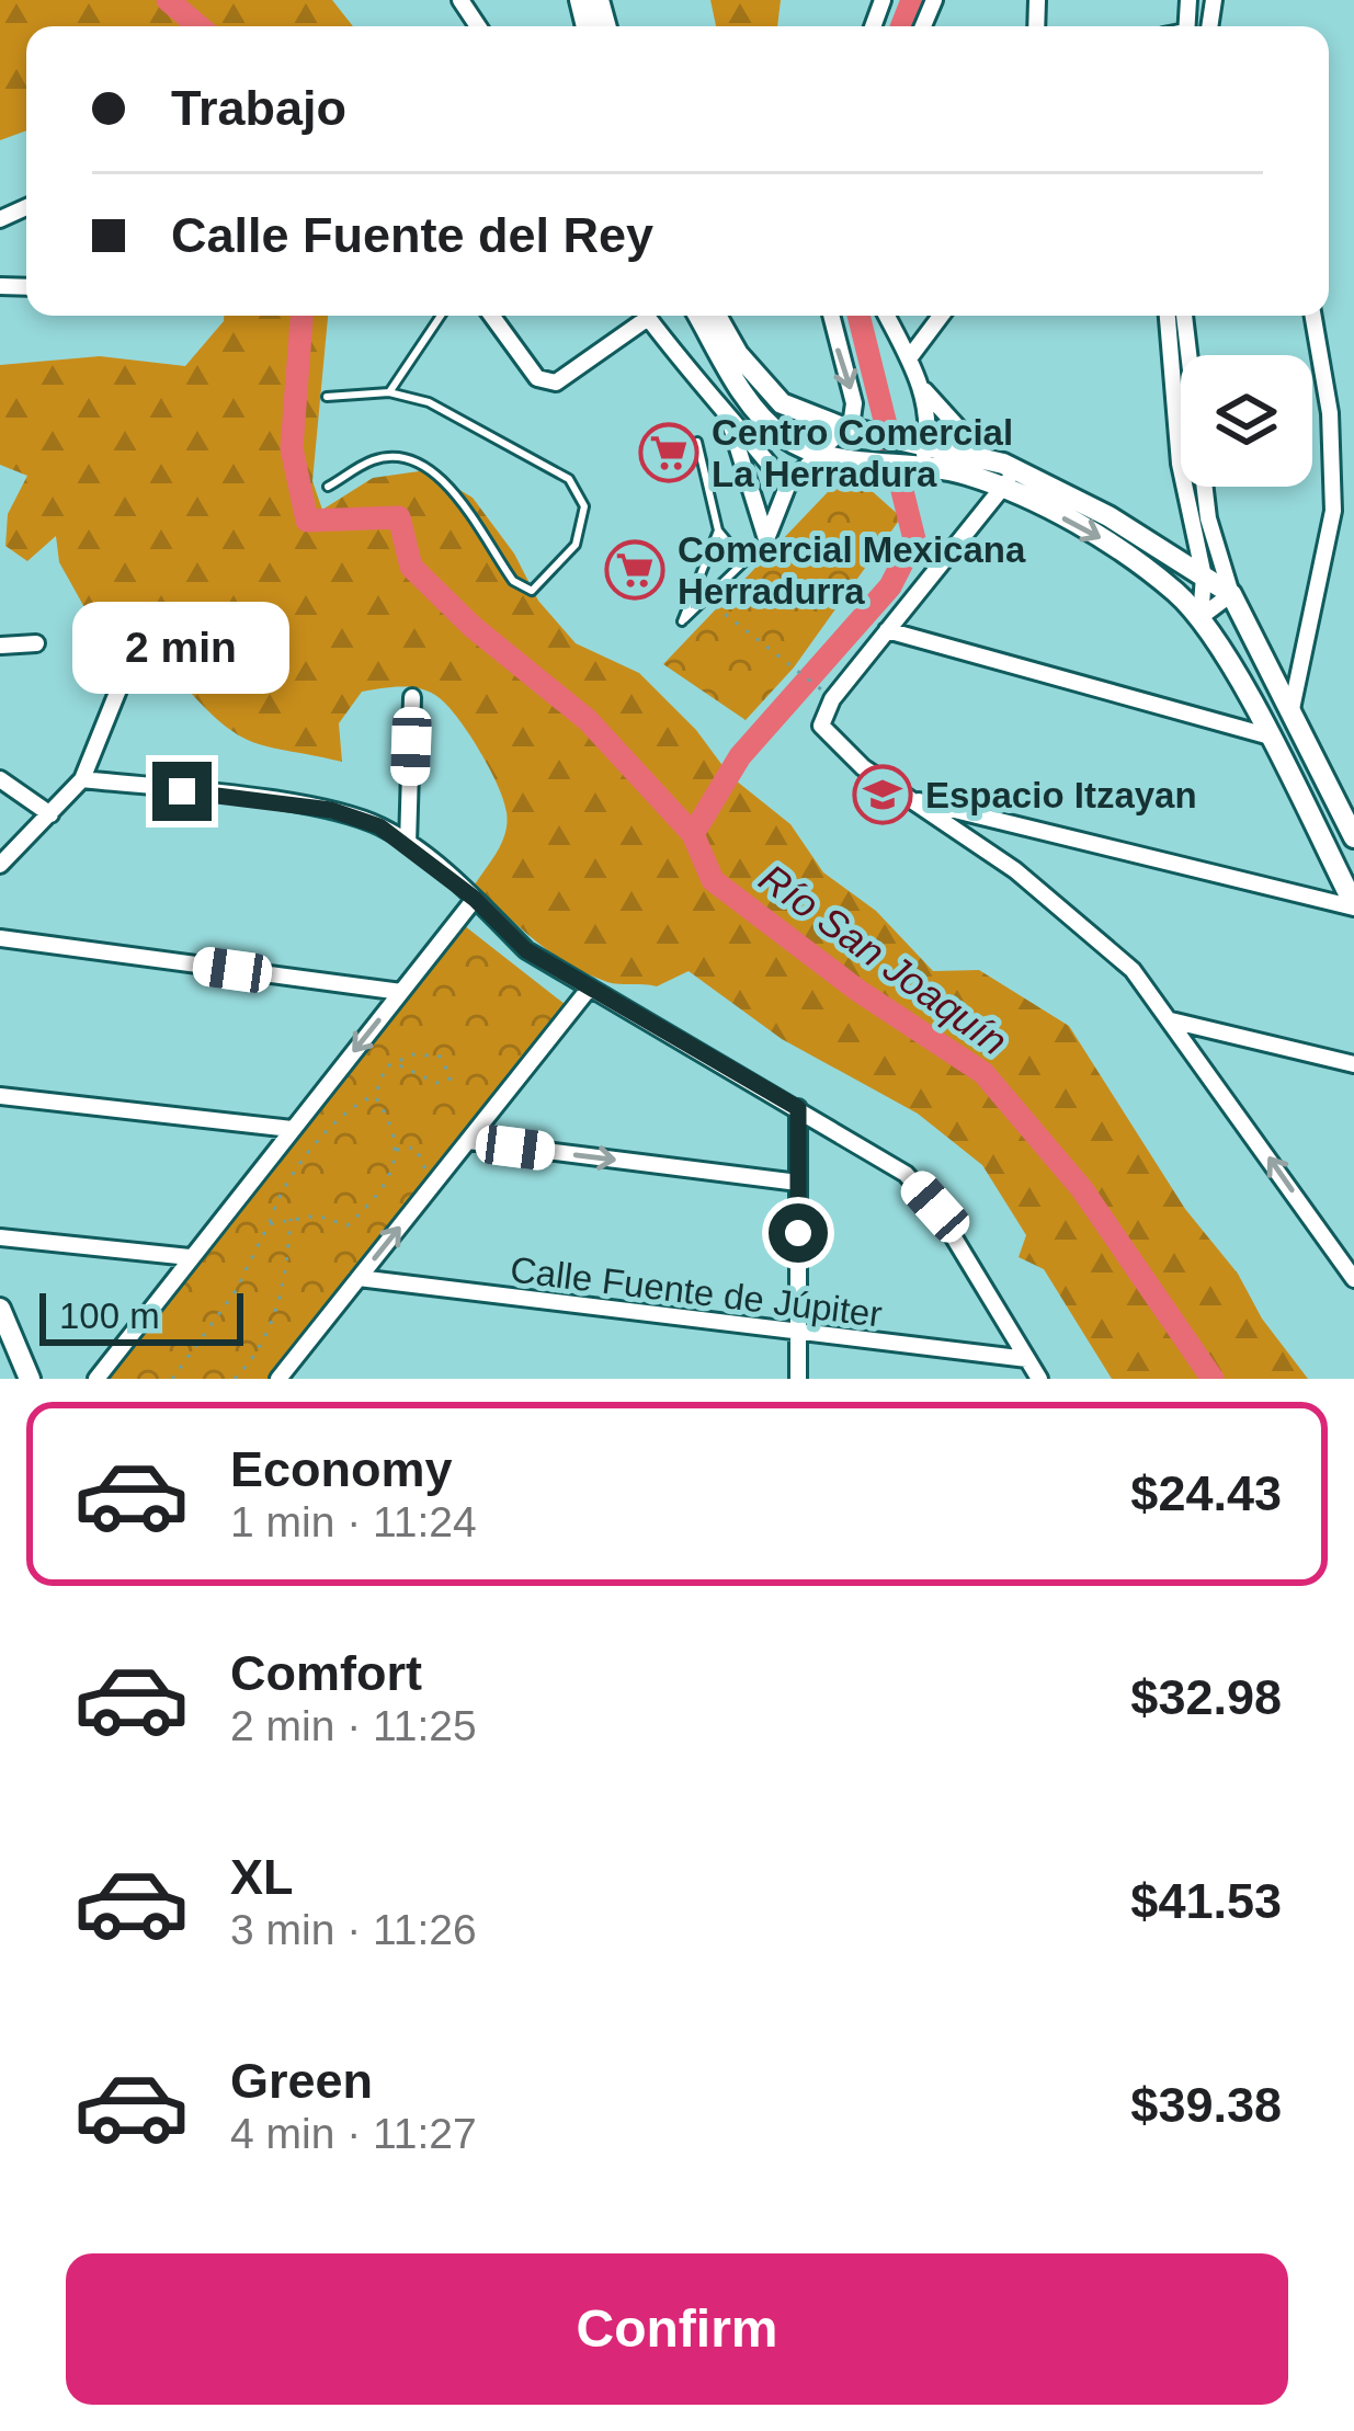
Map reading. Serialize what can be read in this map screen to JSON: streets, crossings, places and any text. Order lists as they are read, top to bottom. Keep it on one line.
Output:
{"streets":{"street":["Calle Fuente de Júpiter"]},"water":["Río San Joaquín"],"places":{"supermarket":["Centro Comercial La Herradura","Comercial Mexicana Herradurra"],"school or university":["Espacio Itzayan"]},"scale_bar":"100 m","page":{"banner":["Trabajo","Calle Fuente del Rey"],"bubble":"2 min","scale":"100 m","list":[{"name":"Economy","note":"1 min · 11:24","value":"$24.43"},{"name":"Comfort","note":"2 min · 11:25","value":"$32.98"},{"name":"XL","note":"3 min · 11:26","value":"$41.53"},{"name":"Green","note":"4 min · 11:27","value":"$39.38"}],"buttons":"Confirm"}}
